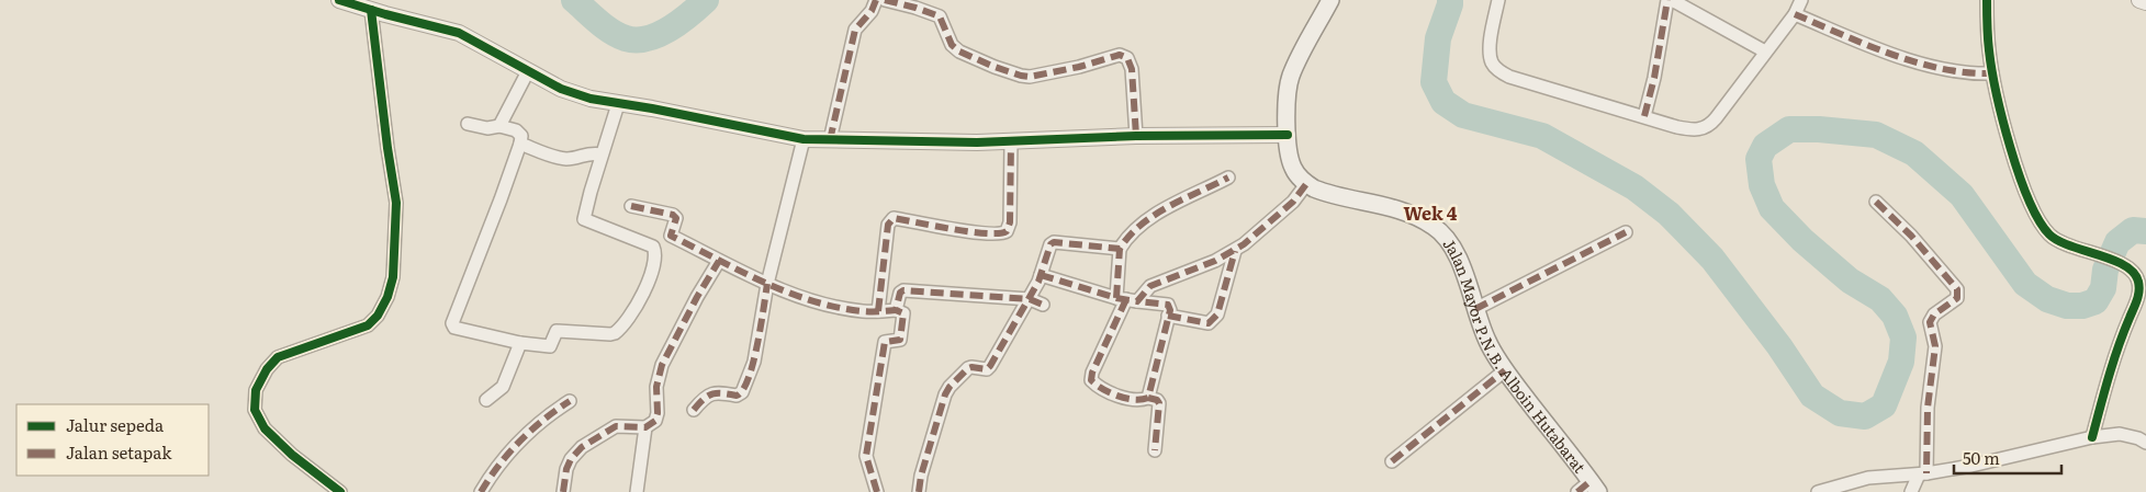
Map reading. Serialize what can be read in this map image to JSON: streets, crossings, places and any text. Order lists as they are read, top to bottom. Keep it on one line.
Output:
{"streets":{"main road":["Jalan Mayor P.N.B. Alboin Hutabarat"]},"districts":["Wek 4"],"legend":["Jalur sepeda","Jalan setapak"],"scale_bar":"50 m"}
